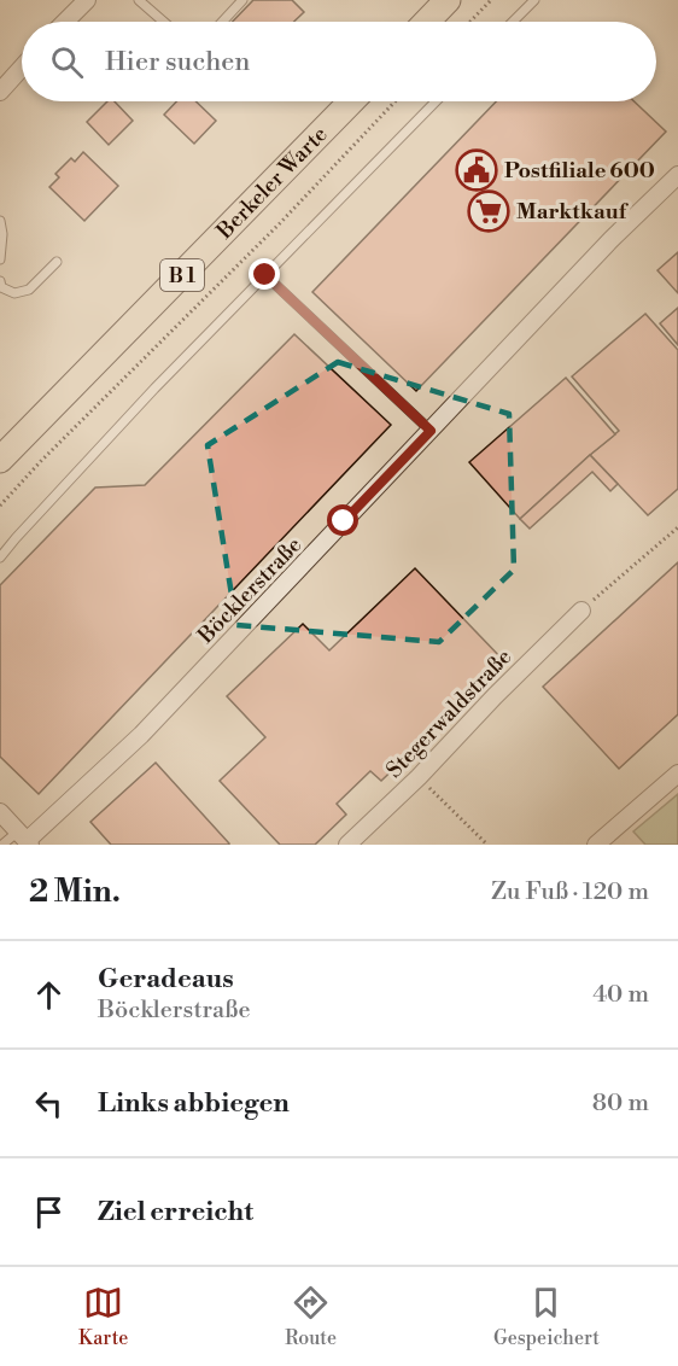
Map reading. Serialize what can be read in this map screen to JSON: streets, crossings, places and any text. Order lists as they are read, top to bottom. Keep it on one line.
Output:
{"streets":{"main road":["Berkeler Warte","B 1"],"street":["Böcklerstraße","Stegerwaldstraße"]},"places":{"public building":["Postfiliale 600"],"supermarket":["Marktkauf"]},"page":{"search":"Hier suchen","heading":["2 Min.","Zu Fuß · 120 m"],"list":[["Geradeaus","Böcklerstraße","40 m"],["Links abbiegen","80 m"],"Ziel erreicht"],"nav":["Karte","Route","Gespeichert"]}}
